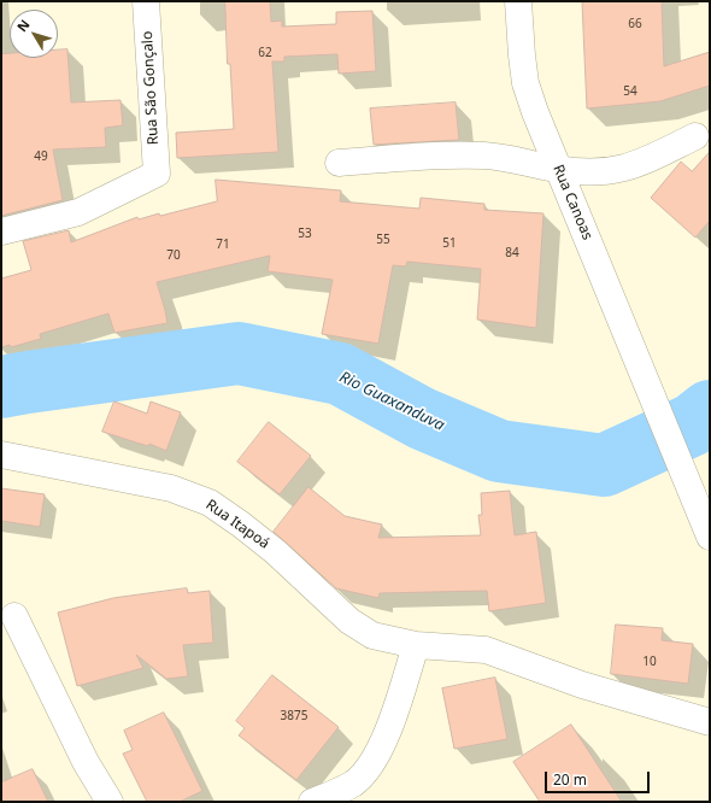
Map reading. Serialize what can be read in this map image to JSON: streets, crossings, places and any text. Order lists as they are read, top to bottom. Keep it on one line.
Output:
{"streets":{"street":["Rua São Gonçalo","Rua Canoas","Rua Itapoá"]},"water":["Rio Guaxanduva"],"house_numbers":["66","62","54","49","53","55","51","71","84","70","10","3875"],"scale_bar":"20 m","north":"top left"}
